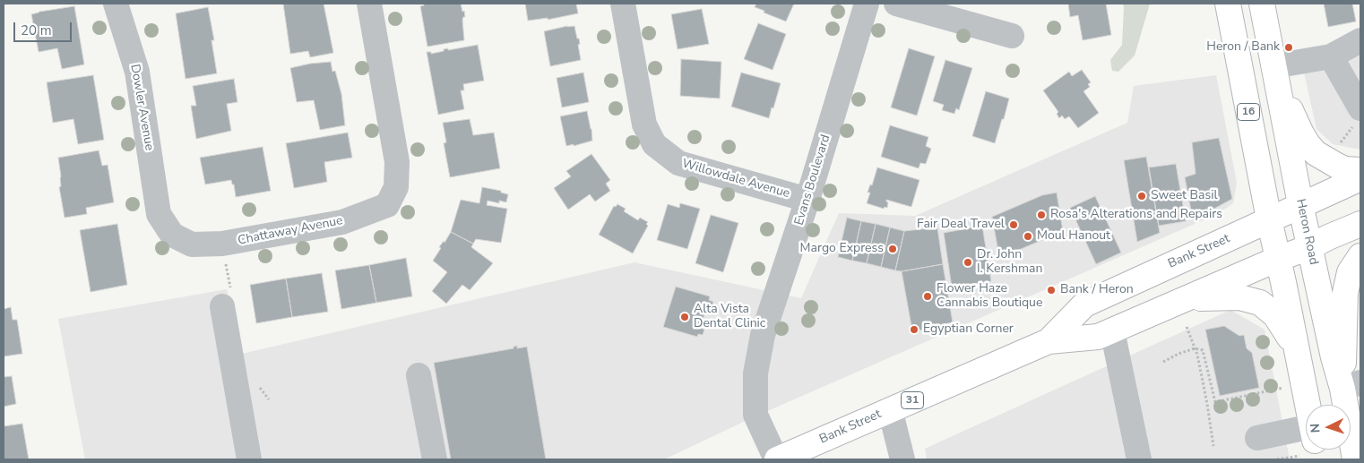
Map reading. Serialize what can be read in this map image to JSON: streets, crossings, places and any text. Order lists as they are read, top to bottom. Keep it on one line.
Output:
{"streets":{"main road":["16","Heron Road","Bank Street","31"],"street":["Dowler Avenue","Willowdale Avenue","Evans Boulevard","Chattaway Avenue"]},"crossings":[["Dowler Avenue","Chattaway Avenue"],["16","Bank Street"],["Willowdale Avenue","Evans Boulevard"],["Evans Boulevard","Bank Street"],["Heron Road","Bank Street"]],"places":["Heron / Bank","Sweet Basil","Rosa's Alterations and Repairs","Fair Deal Travel","Moul Hanout","Margo Express","Dr. John I. Kershman","Bank / Heron","Flower Haze Cannabis Boutique","Alta Vista Dental Clinic","Egyptian Corner"],"scale_bar":"20 m","north":"left"}
